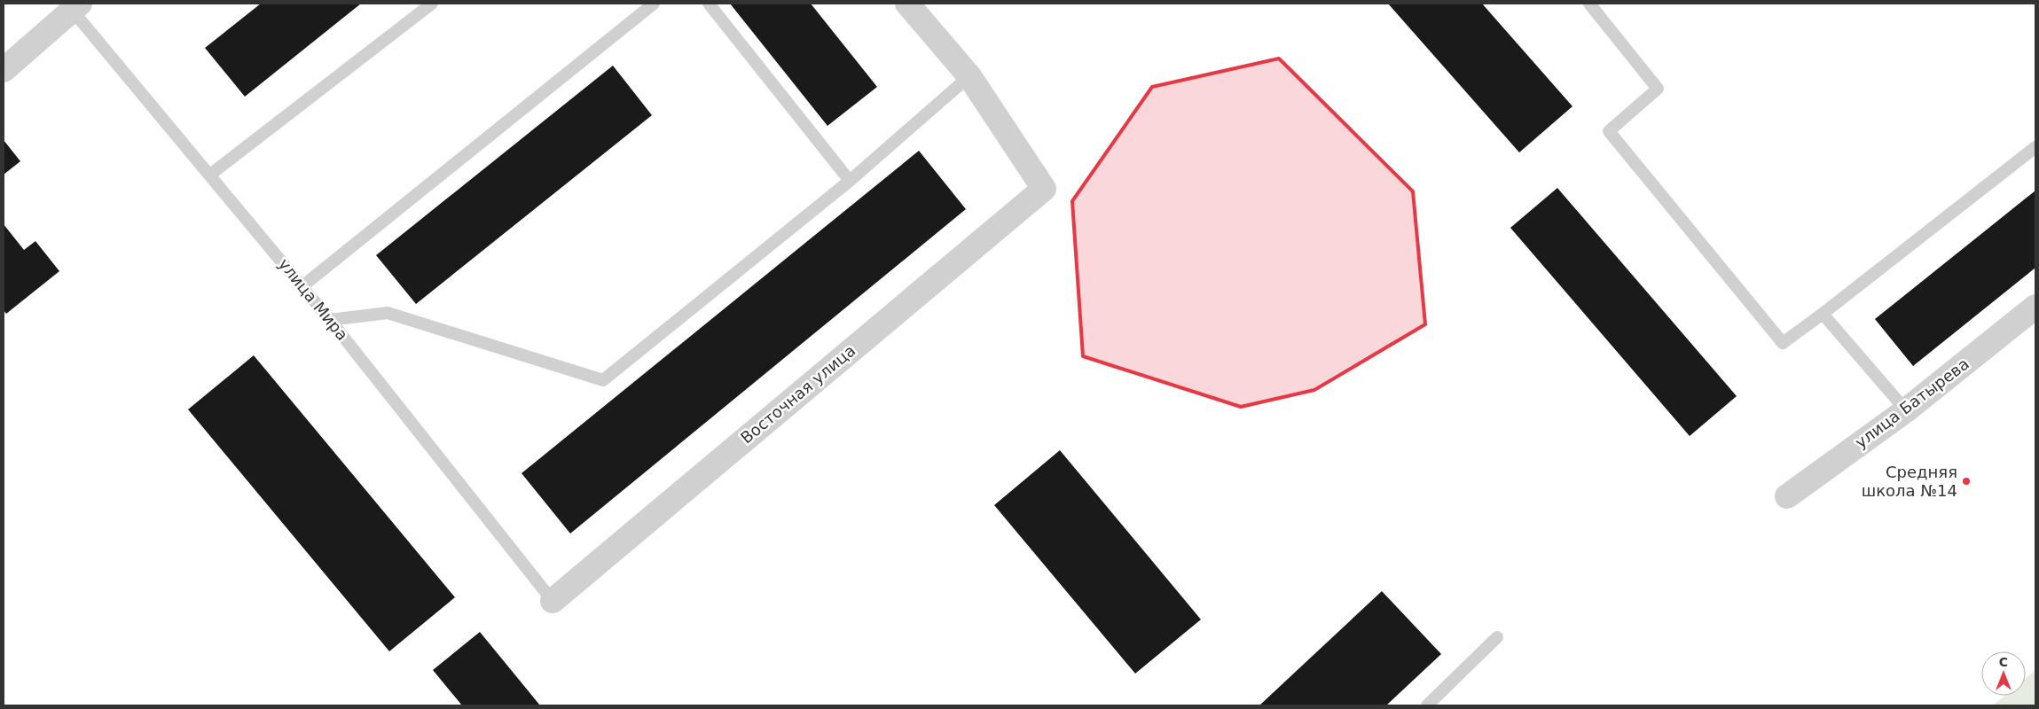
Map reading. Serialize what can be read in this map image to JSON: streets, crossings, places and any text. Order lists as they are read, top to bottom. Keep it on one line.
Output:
{"streets":{"street":["Восточная улица","улица Батырева"],"lane":["улица Мира"]},"crossings":[["улица Мира","Восточная улица"]],"places":["Средняя школа №14"],"north":"top"}
